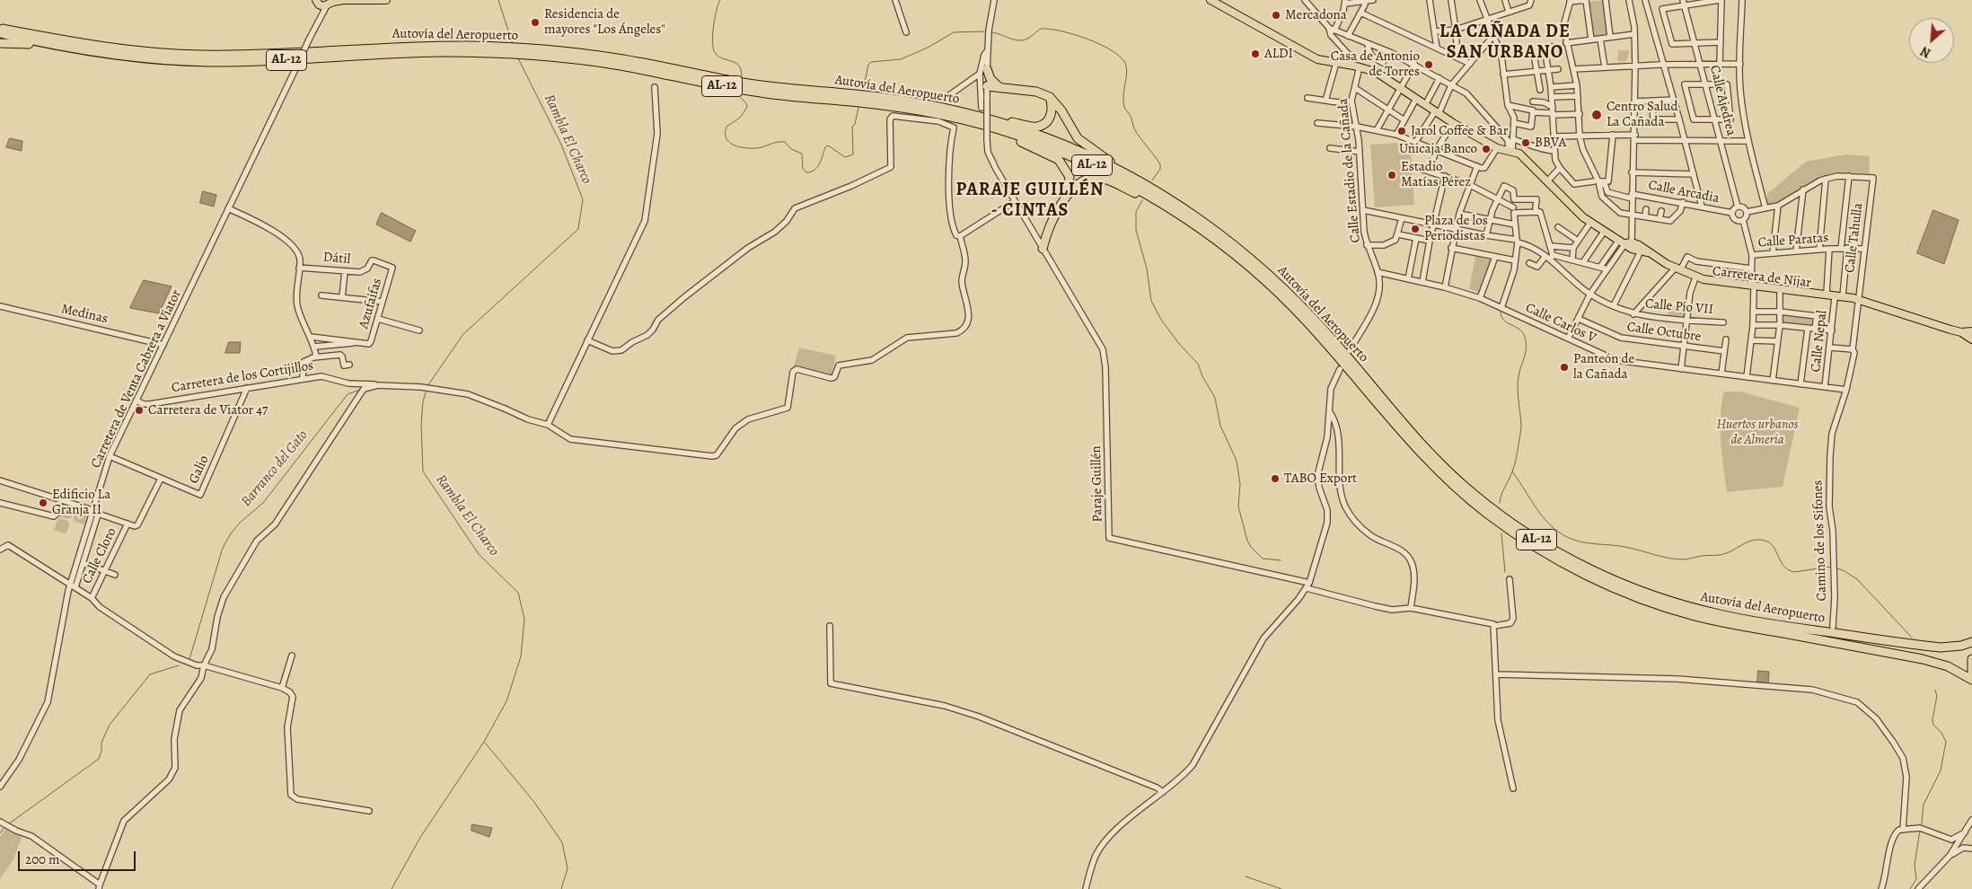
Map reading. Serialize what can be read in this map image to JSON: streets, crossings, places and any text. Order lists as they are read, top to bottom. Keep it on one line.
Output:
{"streets":{"highway":["Autovía del Aeropuerto","AL-12"],"main road":["Carretera de Níjar"],"street":["Calle Ajedrea","Calle Estadio de la Cañada","Calle Arcadia","Calle Tahulla","Calle Paratas","Dátil","Azufaifas","Calle Pío VII","Medinas","Calle Carlos V","Calle Octubre","Calle Nepal","Carretera de los Cortijillos","Carretera de Venta Cabrera a Viator","Galio","Paraje Guillén","Camino de los Sifones","Calle Cloro"]},"crossings":[["Calle Ajedrea","Calle Arcadia"],["Calle Estadio de la Cañada","Calle Pío VII"],["Calle Estadio de la Cañada","Calle Carlos V"],["Calle Tahulla","Calle Paratas"],["Calle Tahulla","Carretera de Níjar"],["Calle Tahulla","Camino de los Sifones"],["Dátil","Azufaifas"],["Carretera de Níjar","Calle Nepal"],["Medinas","Carretera de Venta Cabrera a Viator"],["Calle Carlos V","Calle Nepal"],["Calle Carlos V","Camino de los Sifones"],["Carretera de los Cortijillos","Carretera de Venta Cabrera a Viator"],["Carretera de los Cortijillos","Galio"],["Carretera de Venta Cabrera a Viator","Galio"]],"districts":["LA CAÑADA DE SAN URBANO","PARAJE GUILLÉN - CINTAS"],"water":["Rambla El Charco","Barranco del Gato"],"parks":["Huertos urbanos de Almería"],"places":["Mercadona","Residencia de mayores \"Los Ángeles\"","ALDI","Casa de Antonio de Torres","Centro Salud La Cañada","Jarol Coffee & Bar","BBVA","Unicaja Banco","Estadio Matías Pérez","Plaza de los Periodistas","Panteón de la Cañada","Carretera de Viator 47","TABO Export","Edificio La Granja II"],"scale_bar":"200 m","north":"bottom left"}
